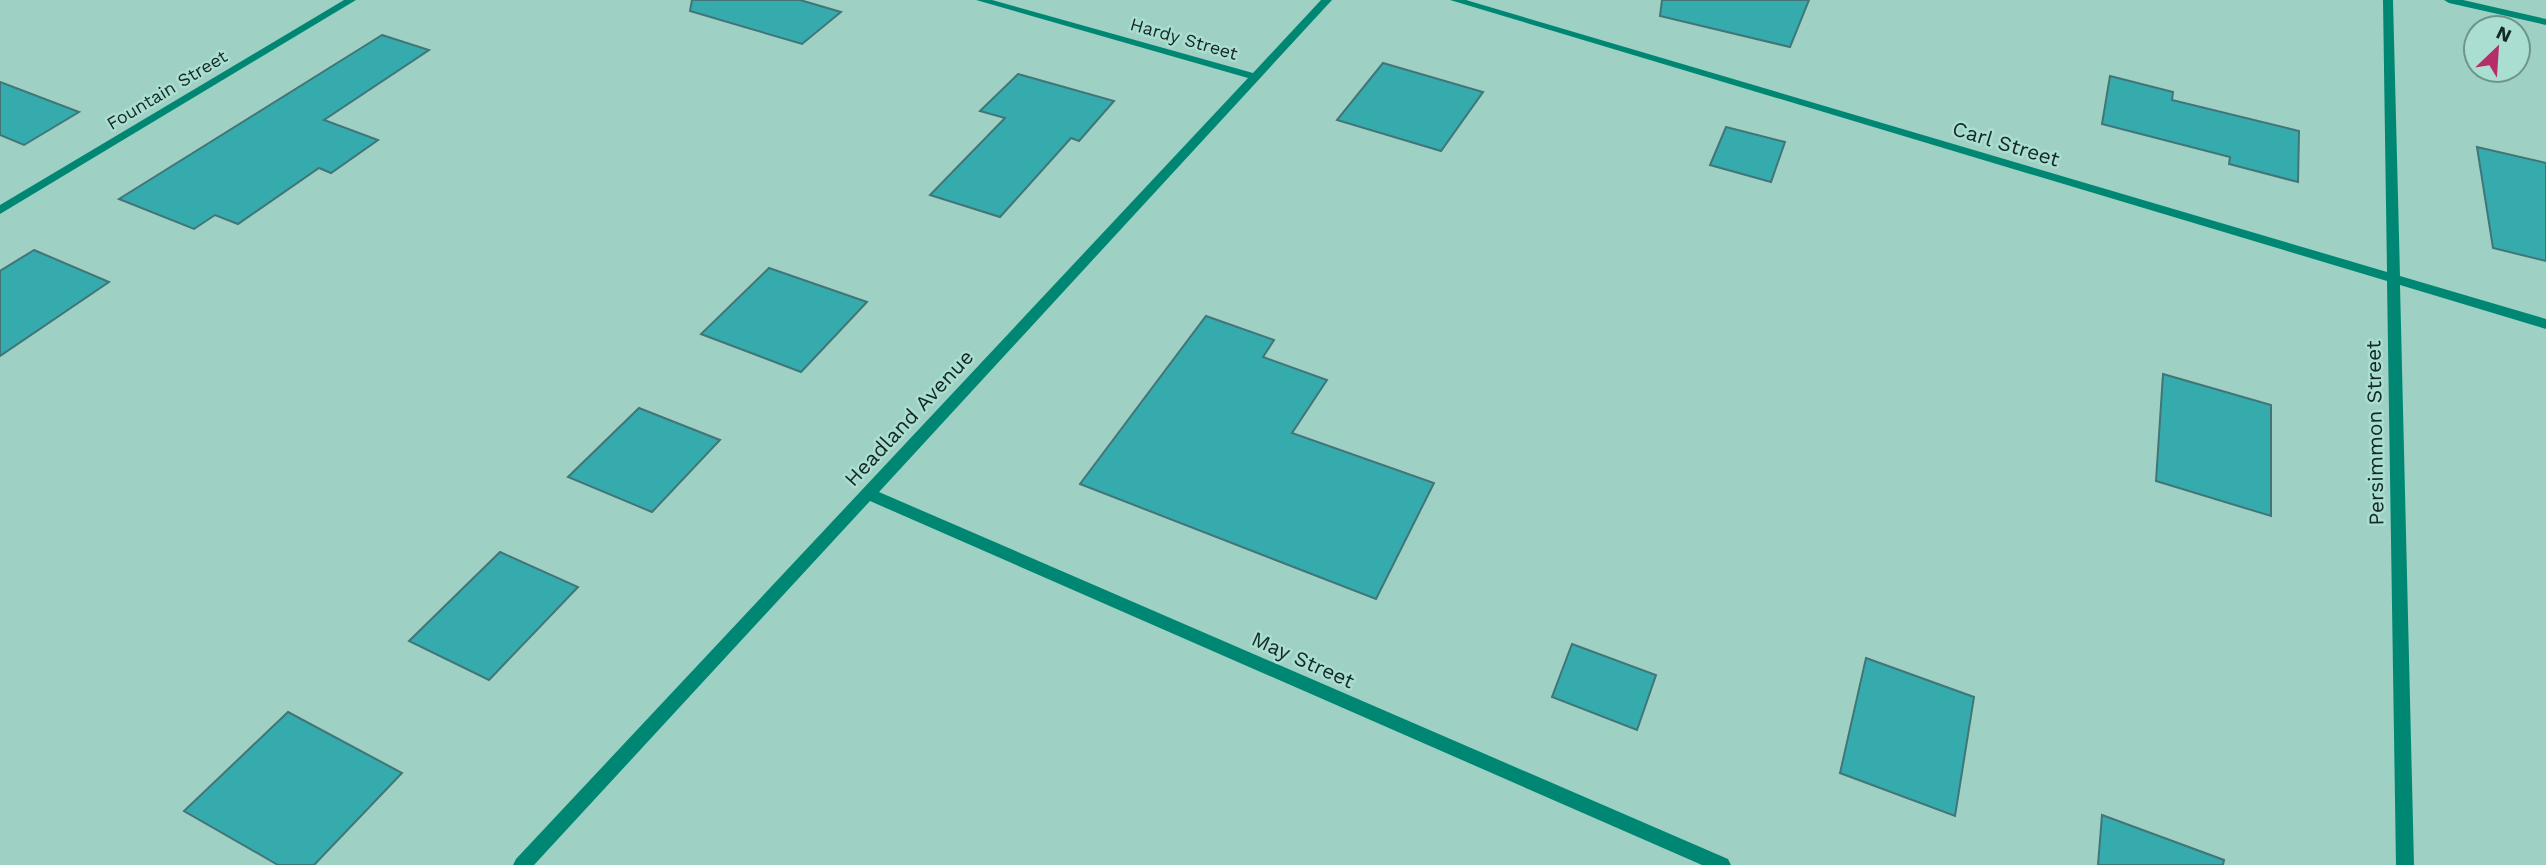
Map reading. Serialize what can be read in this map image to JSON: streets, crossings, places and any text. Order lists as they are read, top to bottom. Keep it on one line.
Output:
{"streets":{"street":["Hardy Street","Fountain Street","Carl Street","Headland Avenue","Persimmon Street","May Street"]},"crossings":[["Hardy Street","Headland Avenue"],["Carl Street","Persimmon Street"],["Headland Avenue","May Street"]],"north":"top right"}
